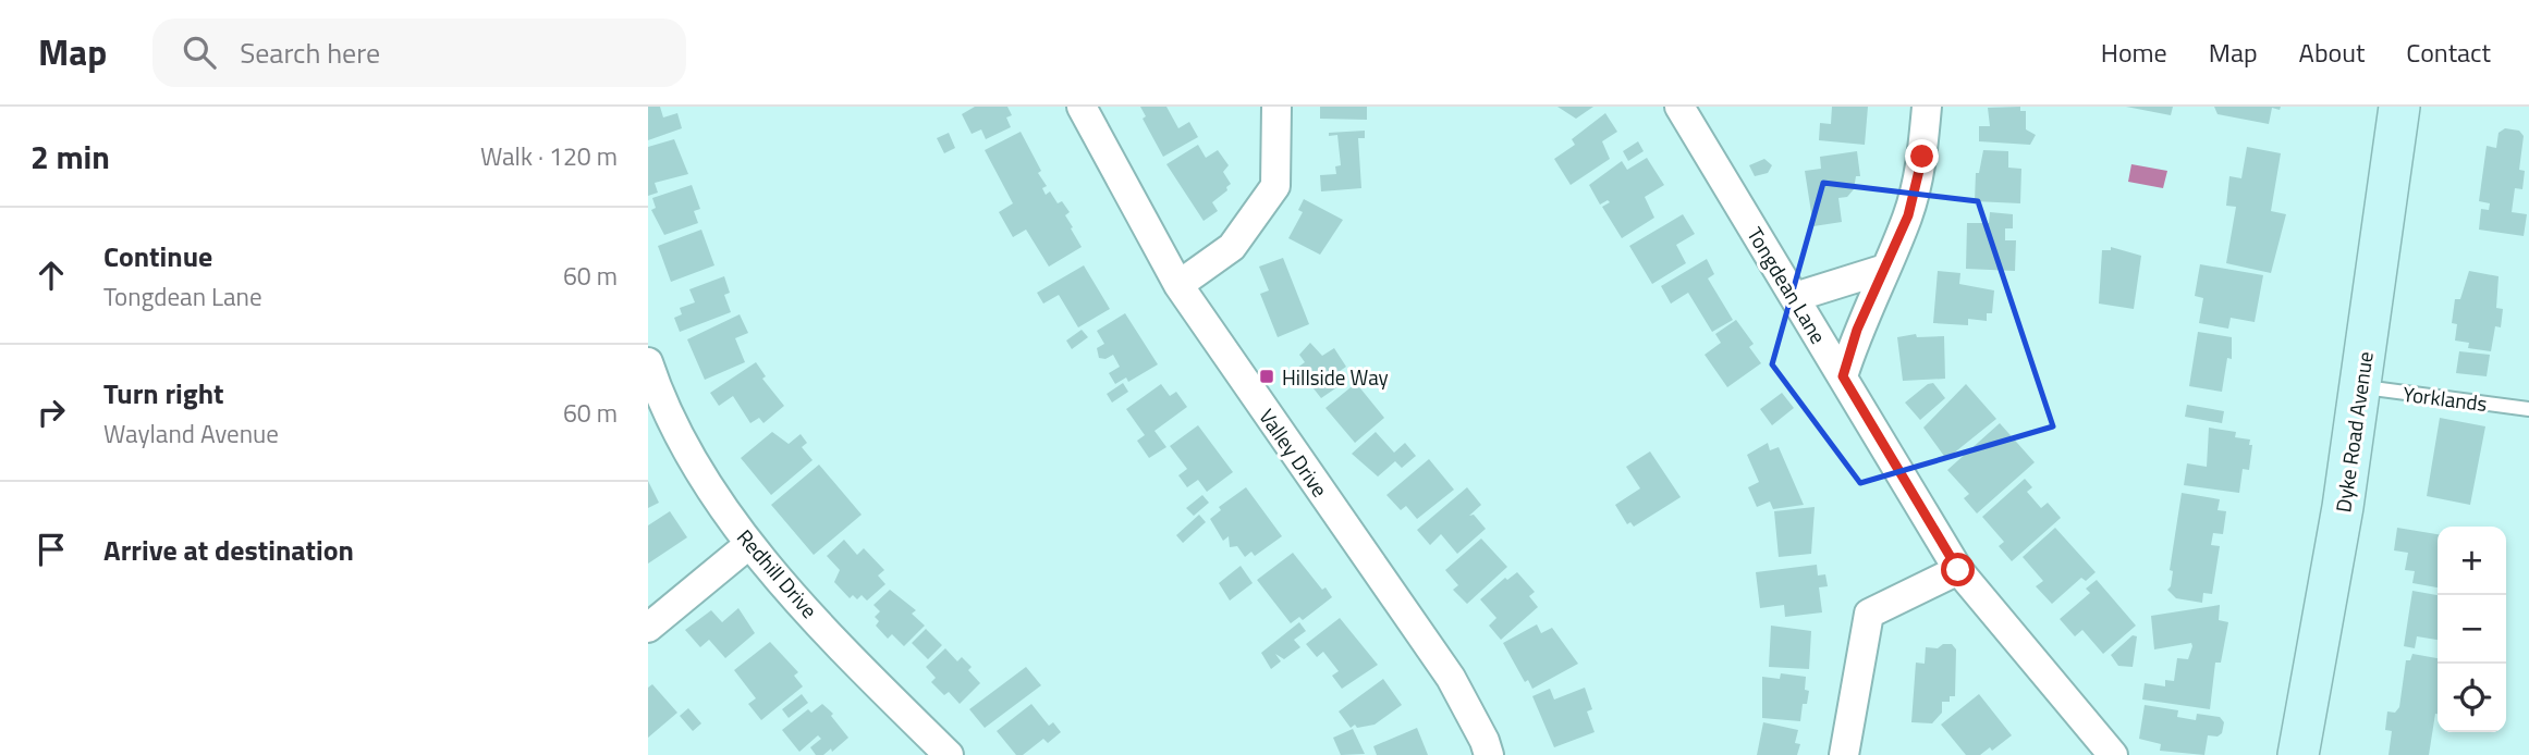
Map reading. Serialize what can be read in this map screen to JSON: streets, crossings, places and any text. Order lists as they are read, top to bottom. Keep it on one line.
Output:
{"streets":{"street":["Tongdean Lane","Dyke Road Avenue","Valley Drive","Redhill Drive"],"lane":["Yorklands"]},"crossings":[["Yorklands","Dyke Road Avenue"]],"places":{"transit":["Hillside Way"]},"page":{"header":"Map","search":"Search here","nav":["Home","Map","About","Contact"],"heading":["2 min","Walk · 120 m"],"list":[["Continue","Tongdean Lane","60 m"],["Turn right","Wayland Avenue","60 m"],"Arrive at destination"],"map_buttons":["+","−"]}}
